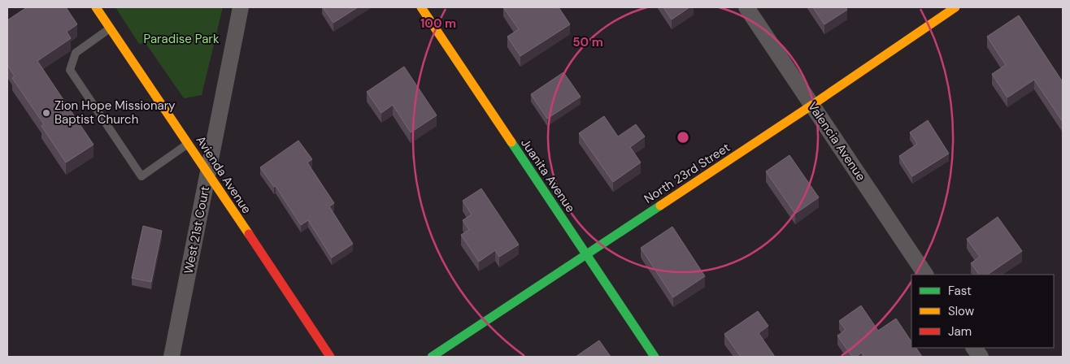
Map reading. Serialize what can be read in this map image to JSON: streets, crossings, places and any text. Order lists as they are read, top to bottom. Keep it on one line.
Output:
{"streets":{"street":["Valencia Avenue","North 23rd Street","Avienda Avenue","Juanita Avenue","West 21st Court"]},"crossings":[["Valencia Avenue","North 23rd Street"],["North 23rd Street","Juanita Avenue"],["Avienda Avenue","West 21st Court"]],"parks":["Paradise Park"],"places":["Zion Hope Missionary Baptist Church"],"legend":["Fast","Slow","Jam"],"rings":["100 m","50 m"]}
